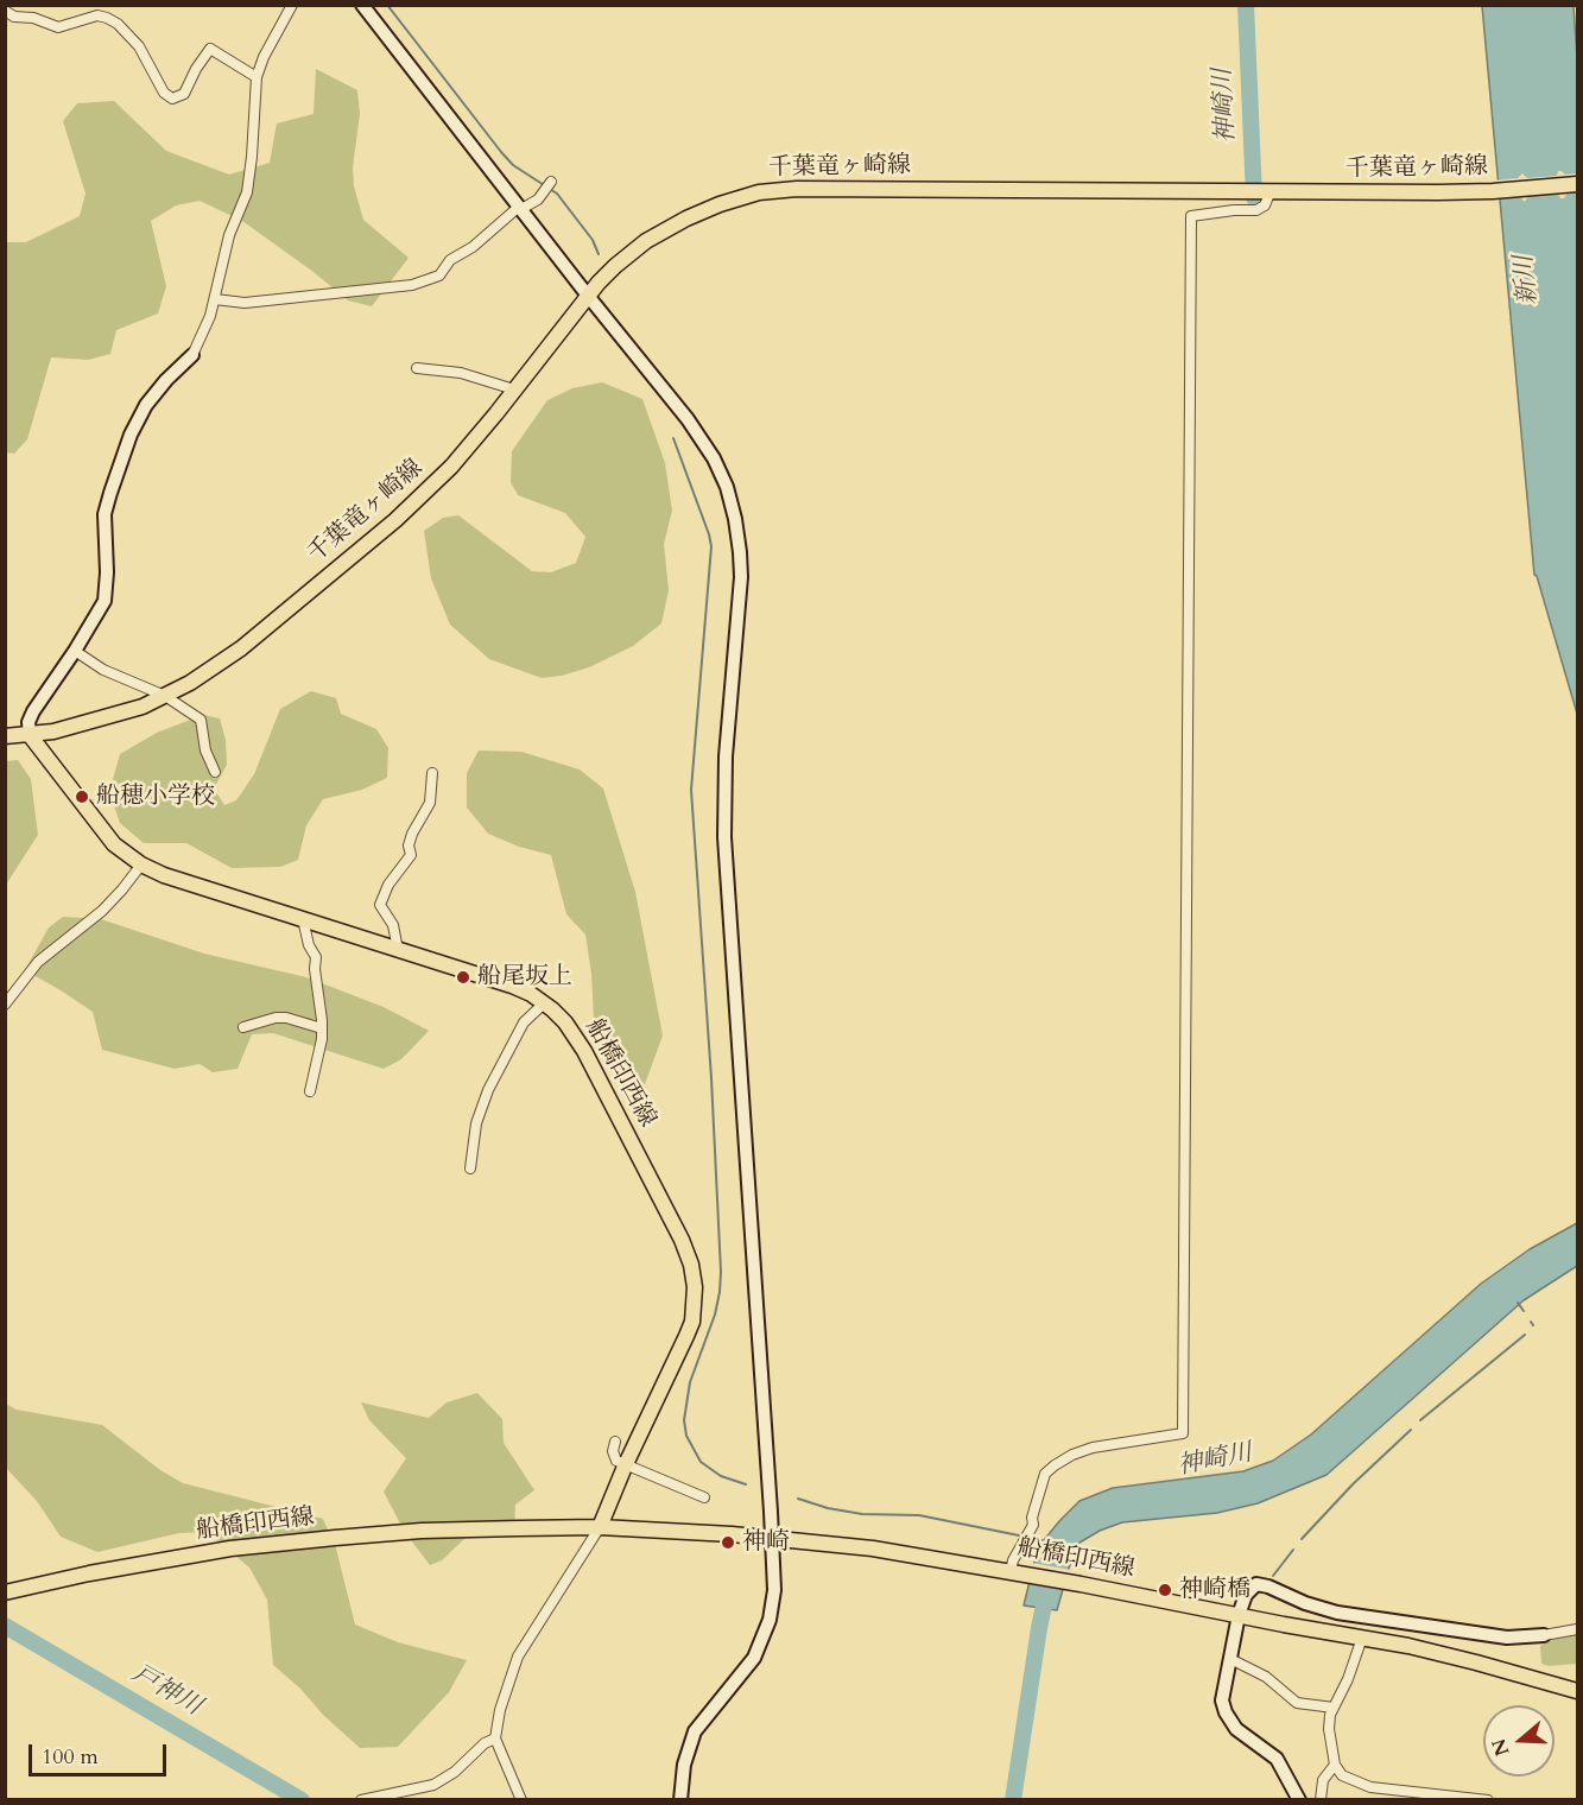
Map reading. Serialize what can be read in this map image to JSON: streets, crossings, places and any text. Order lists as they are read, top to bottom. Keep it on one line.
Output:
{"streets":{"main road":["千葉竜ヶ崎線","船橋印西線"]},"crossings":[["千葉竜ヶ崎線","船橋印西線"]],"water":["神崎川","新川","戸神川"],"places":["船穂小学校","船尾坂上","神崎","神崎橋"],"scale_bar":"100 m","north":"left"}
